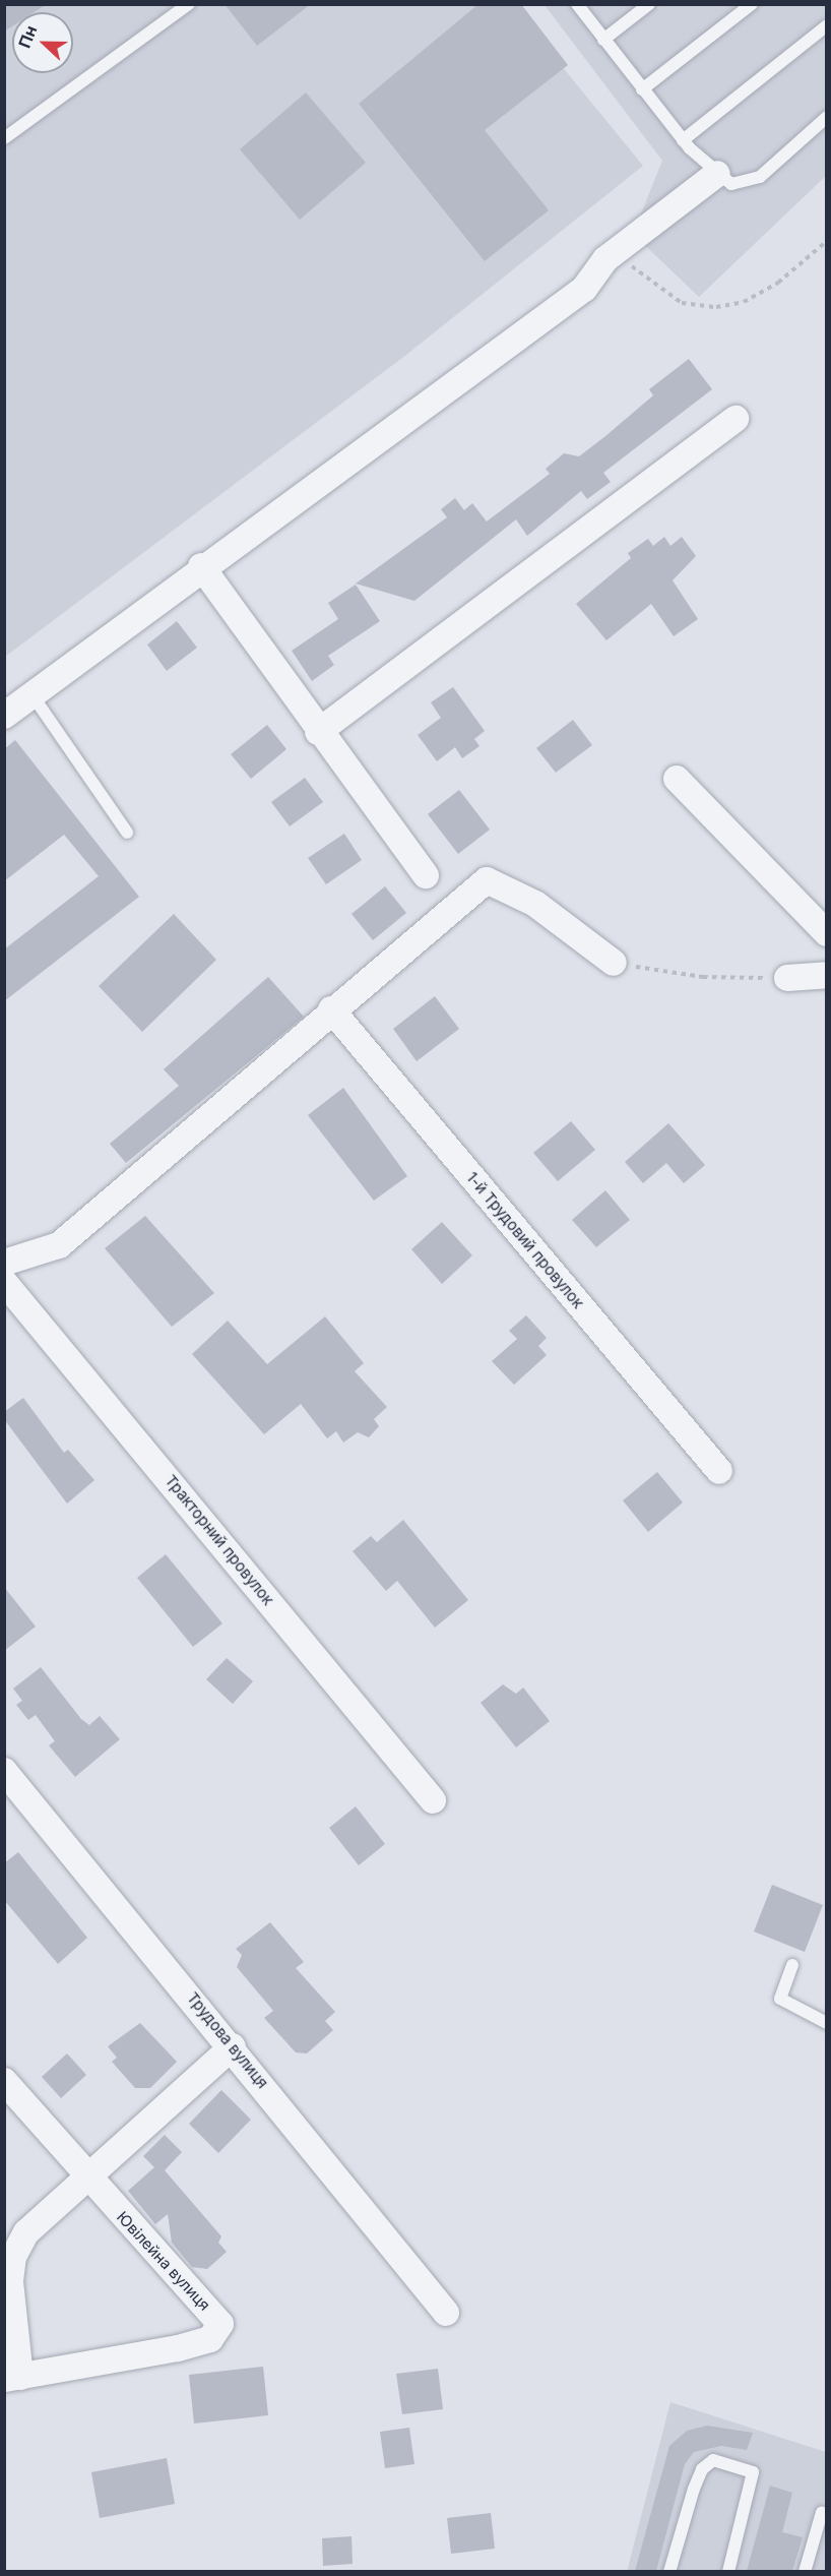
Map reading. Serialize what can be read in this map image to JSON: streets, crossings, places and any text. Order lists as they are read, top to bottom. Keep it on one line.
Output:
{"streets":{"street":["1-й Трудовий провулок","Тракторний провулок","Трудова вулиця","Ювілейна вулиця"]},"north":"left"}
